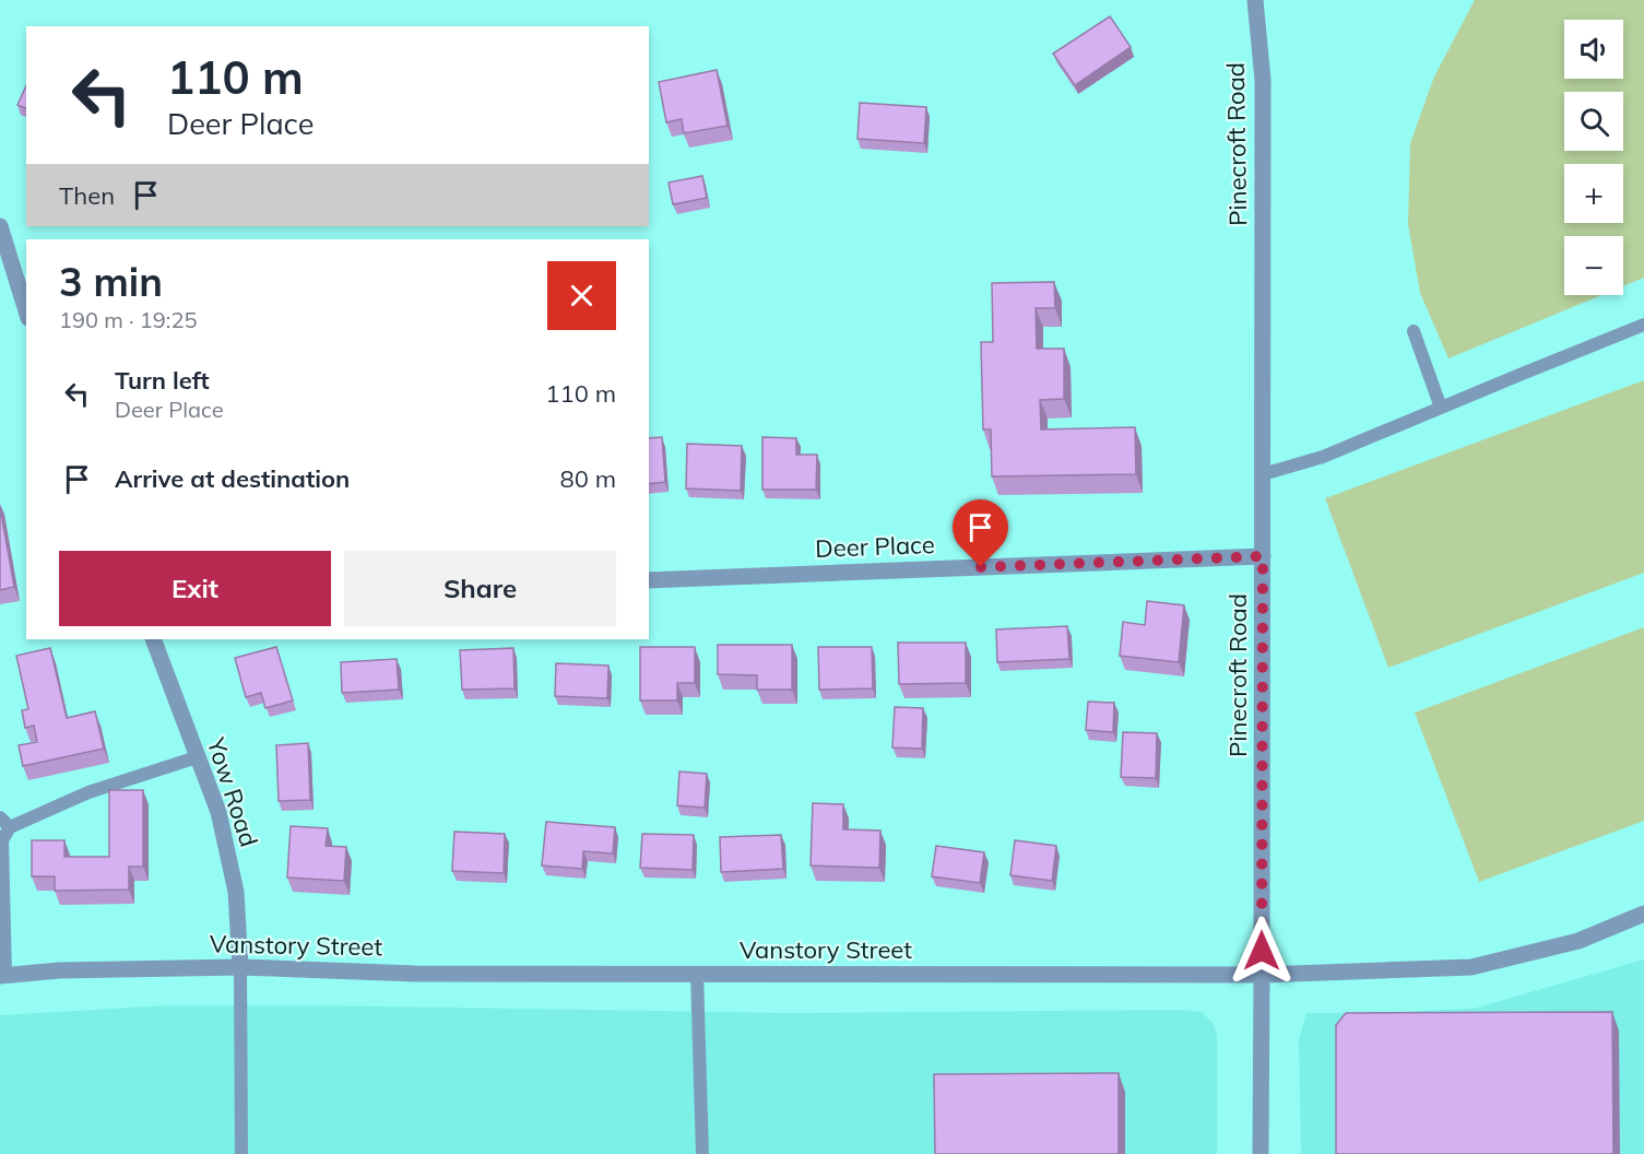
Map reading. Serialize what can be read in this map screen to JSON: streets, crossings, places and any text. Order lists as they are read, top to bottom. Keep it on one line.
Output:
{"streets":{"street":["Pinecroft Road","Deer Place","Yow Road","Vanstory Street"]},"crossings":[["Pinecroft Road","Deer Place"],["Pinecroft Road","Vanstory Street"],["Yow Road","Vanstory Street"]],"page":{"map_buttons":["+","−"],"turn":["110 m","Deer Place"],"then":"Then","heading":["3 min","190 m · 19:25"],"list":[{"name":"Turn left","note":"Deer Place","value":"110 m"},{"name":"Arrive at destination","value":"80 m"}],"buttons":["Exit","Share"]}}
